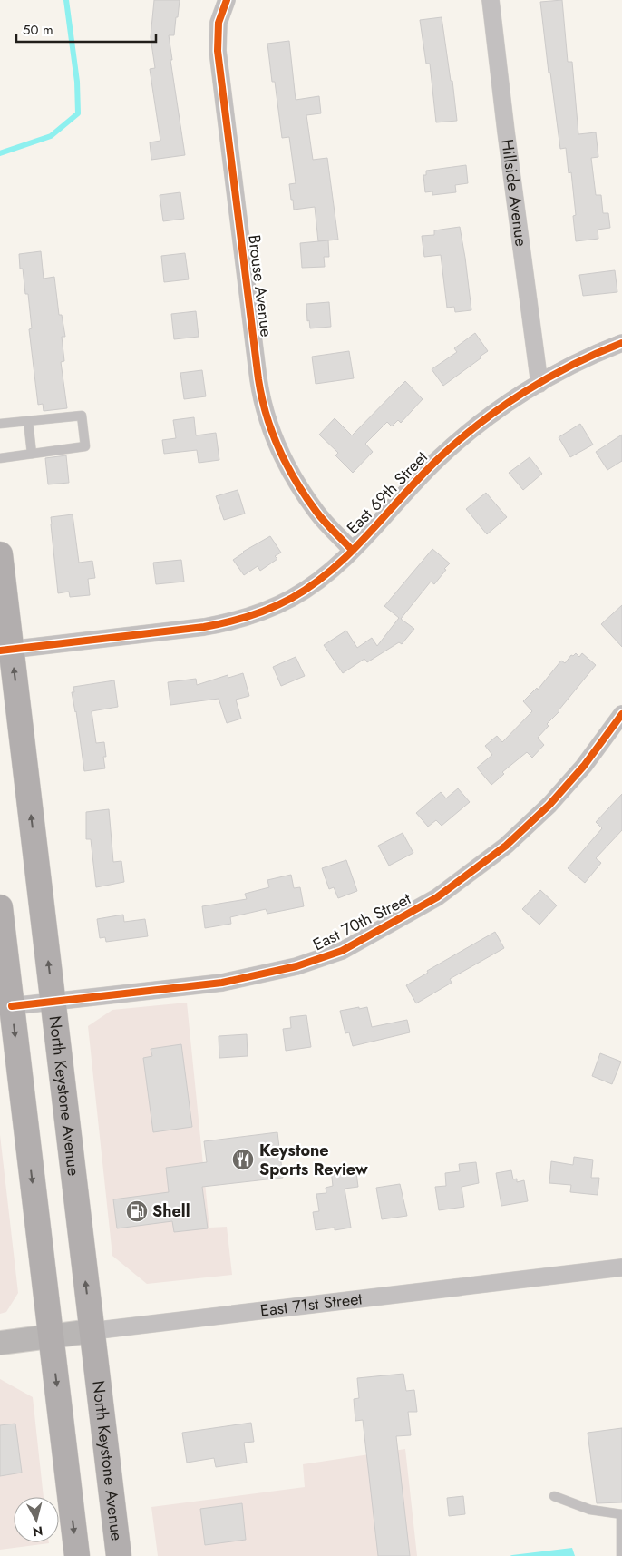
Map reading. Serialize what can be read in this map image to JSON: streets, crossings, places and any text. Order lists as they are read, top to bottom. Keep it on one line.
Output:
{"streets":{"main road":["North Keystone Avenue","East 71st Street"],"street":["Hillside Avenue","Brouse Avenue","East 69th Street","East 70th Street"]},"crossings":[["Hillside Avenue","East 69th Street"],["Brouse Avenue","East 69th Street"],["East 69th Street","North Keystone Avenue"],["East 70th Street","North Keystone Avenue"],["North Keystone Avenue","East 71st Street"]],"places":{"restaurant":["Keystone Sports Review"],"fuel station":["Shell"]},"scale_bar":"50 m","north":"bottom"}
